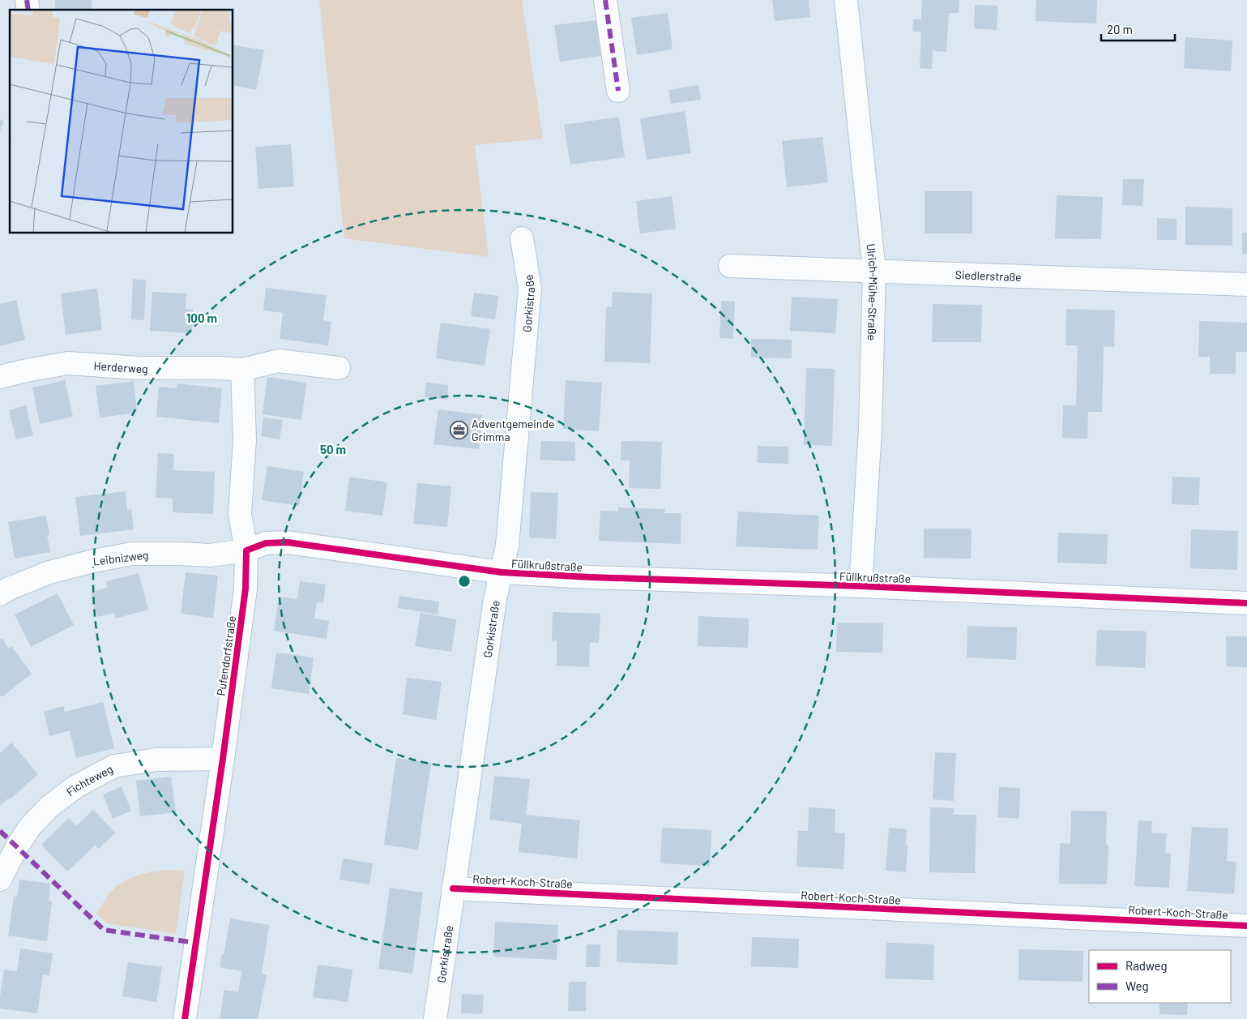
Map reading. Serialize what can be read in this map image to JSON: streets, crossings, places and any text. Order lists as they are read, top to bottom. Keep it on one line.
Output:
{"streets":{"street":["Siedlerstraße","Ulrich-Mühe-Straße","Gorkistraße","Herderweg","Leibnizweg","Füllkrußstraße","Pufendorfstraße","Fichteweg","Robert-Koch-Straße"]},"crossings":[["Siedlerstraße","Ulrich-Mühe-Straße"],["Ulrich-Mühe-Straße","Füllkrußstraße"],["Gorkistraße","Füllkrußstraße"],["Gorkistraße","Robert-Koch-Straße"],["Leibnizweg","Pufendorfstraße"],["Pufendorfstraße","Fichteweg"]],"places":{"office":["Adventgemeinde Grimma"]},"legend":["Radweg","Weg"],"scale_bar":"20 m","rings":["100 m","50 m"]}
